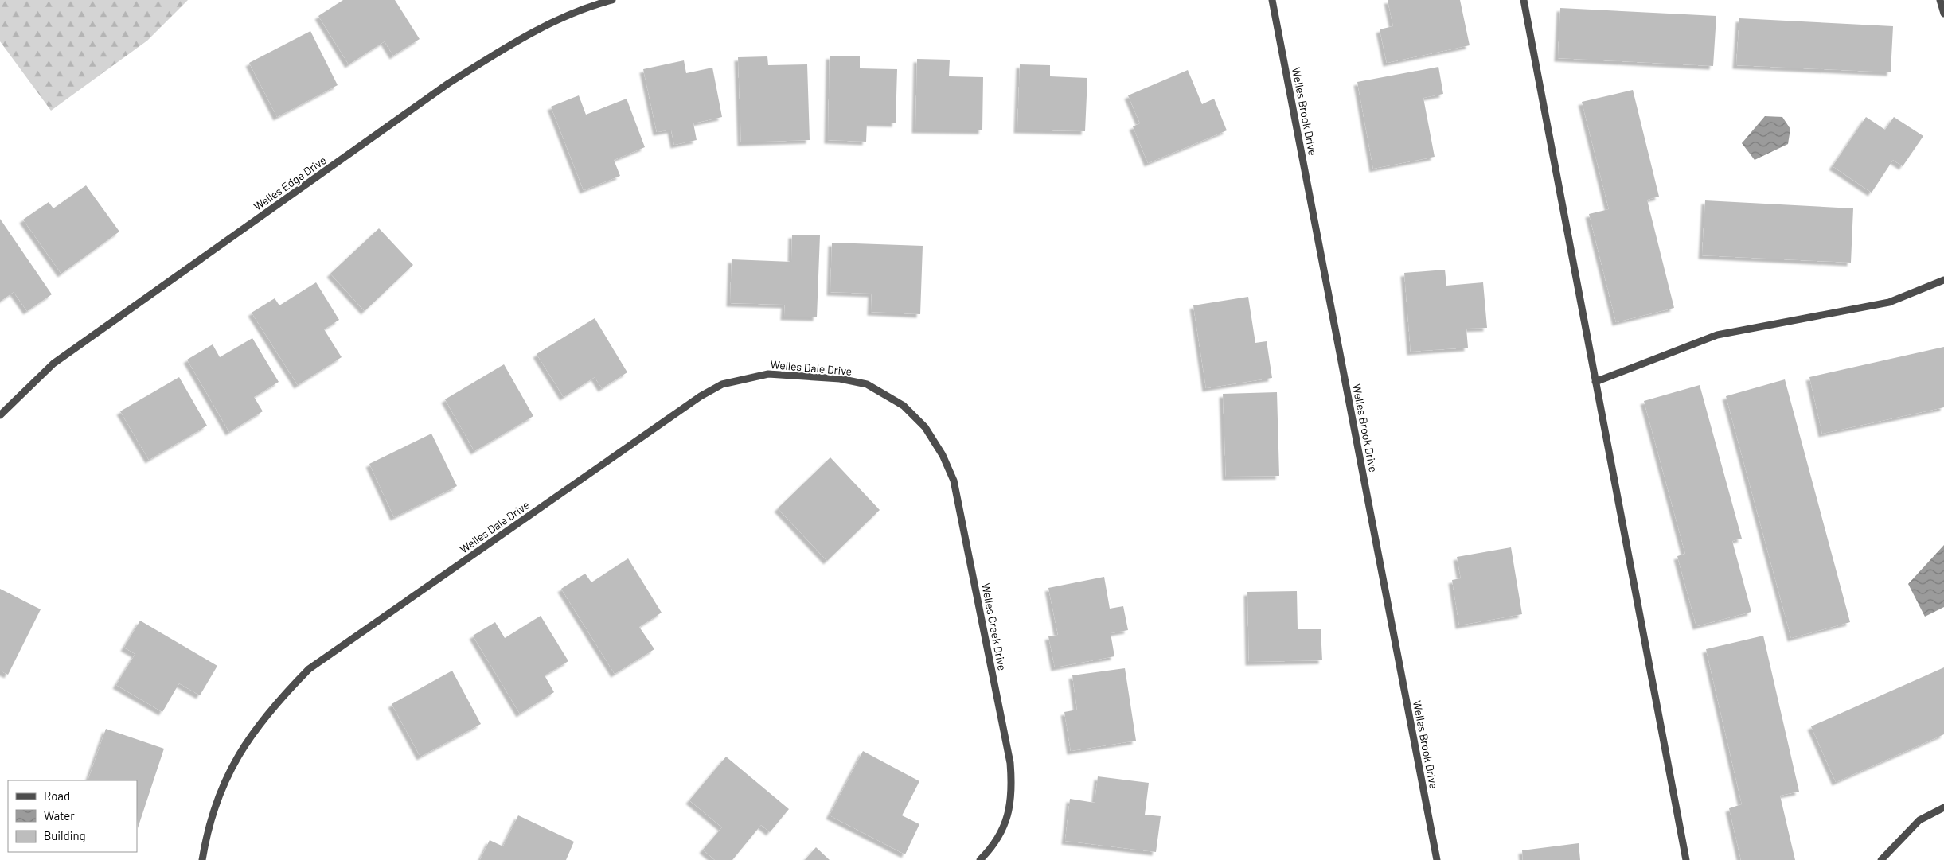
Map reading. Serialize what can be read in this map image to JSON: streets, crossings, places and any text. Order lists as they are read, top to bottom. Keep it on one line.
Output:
{"streets":{"street":["Welles Brook Drive","Welles Edge Drive","Welles Dale Drive","Welles Creek Drive"]},"crossings":[["Welles Dale Drive","Welles Creek Drive"]],"legend":["Road","Water","Building"]}
